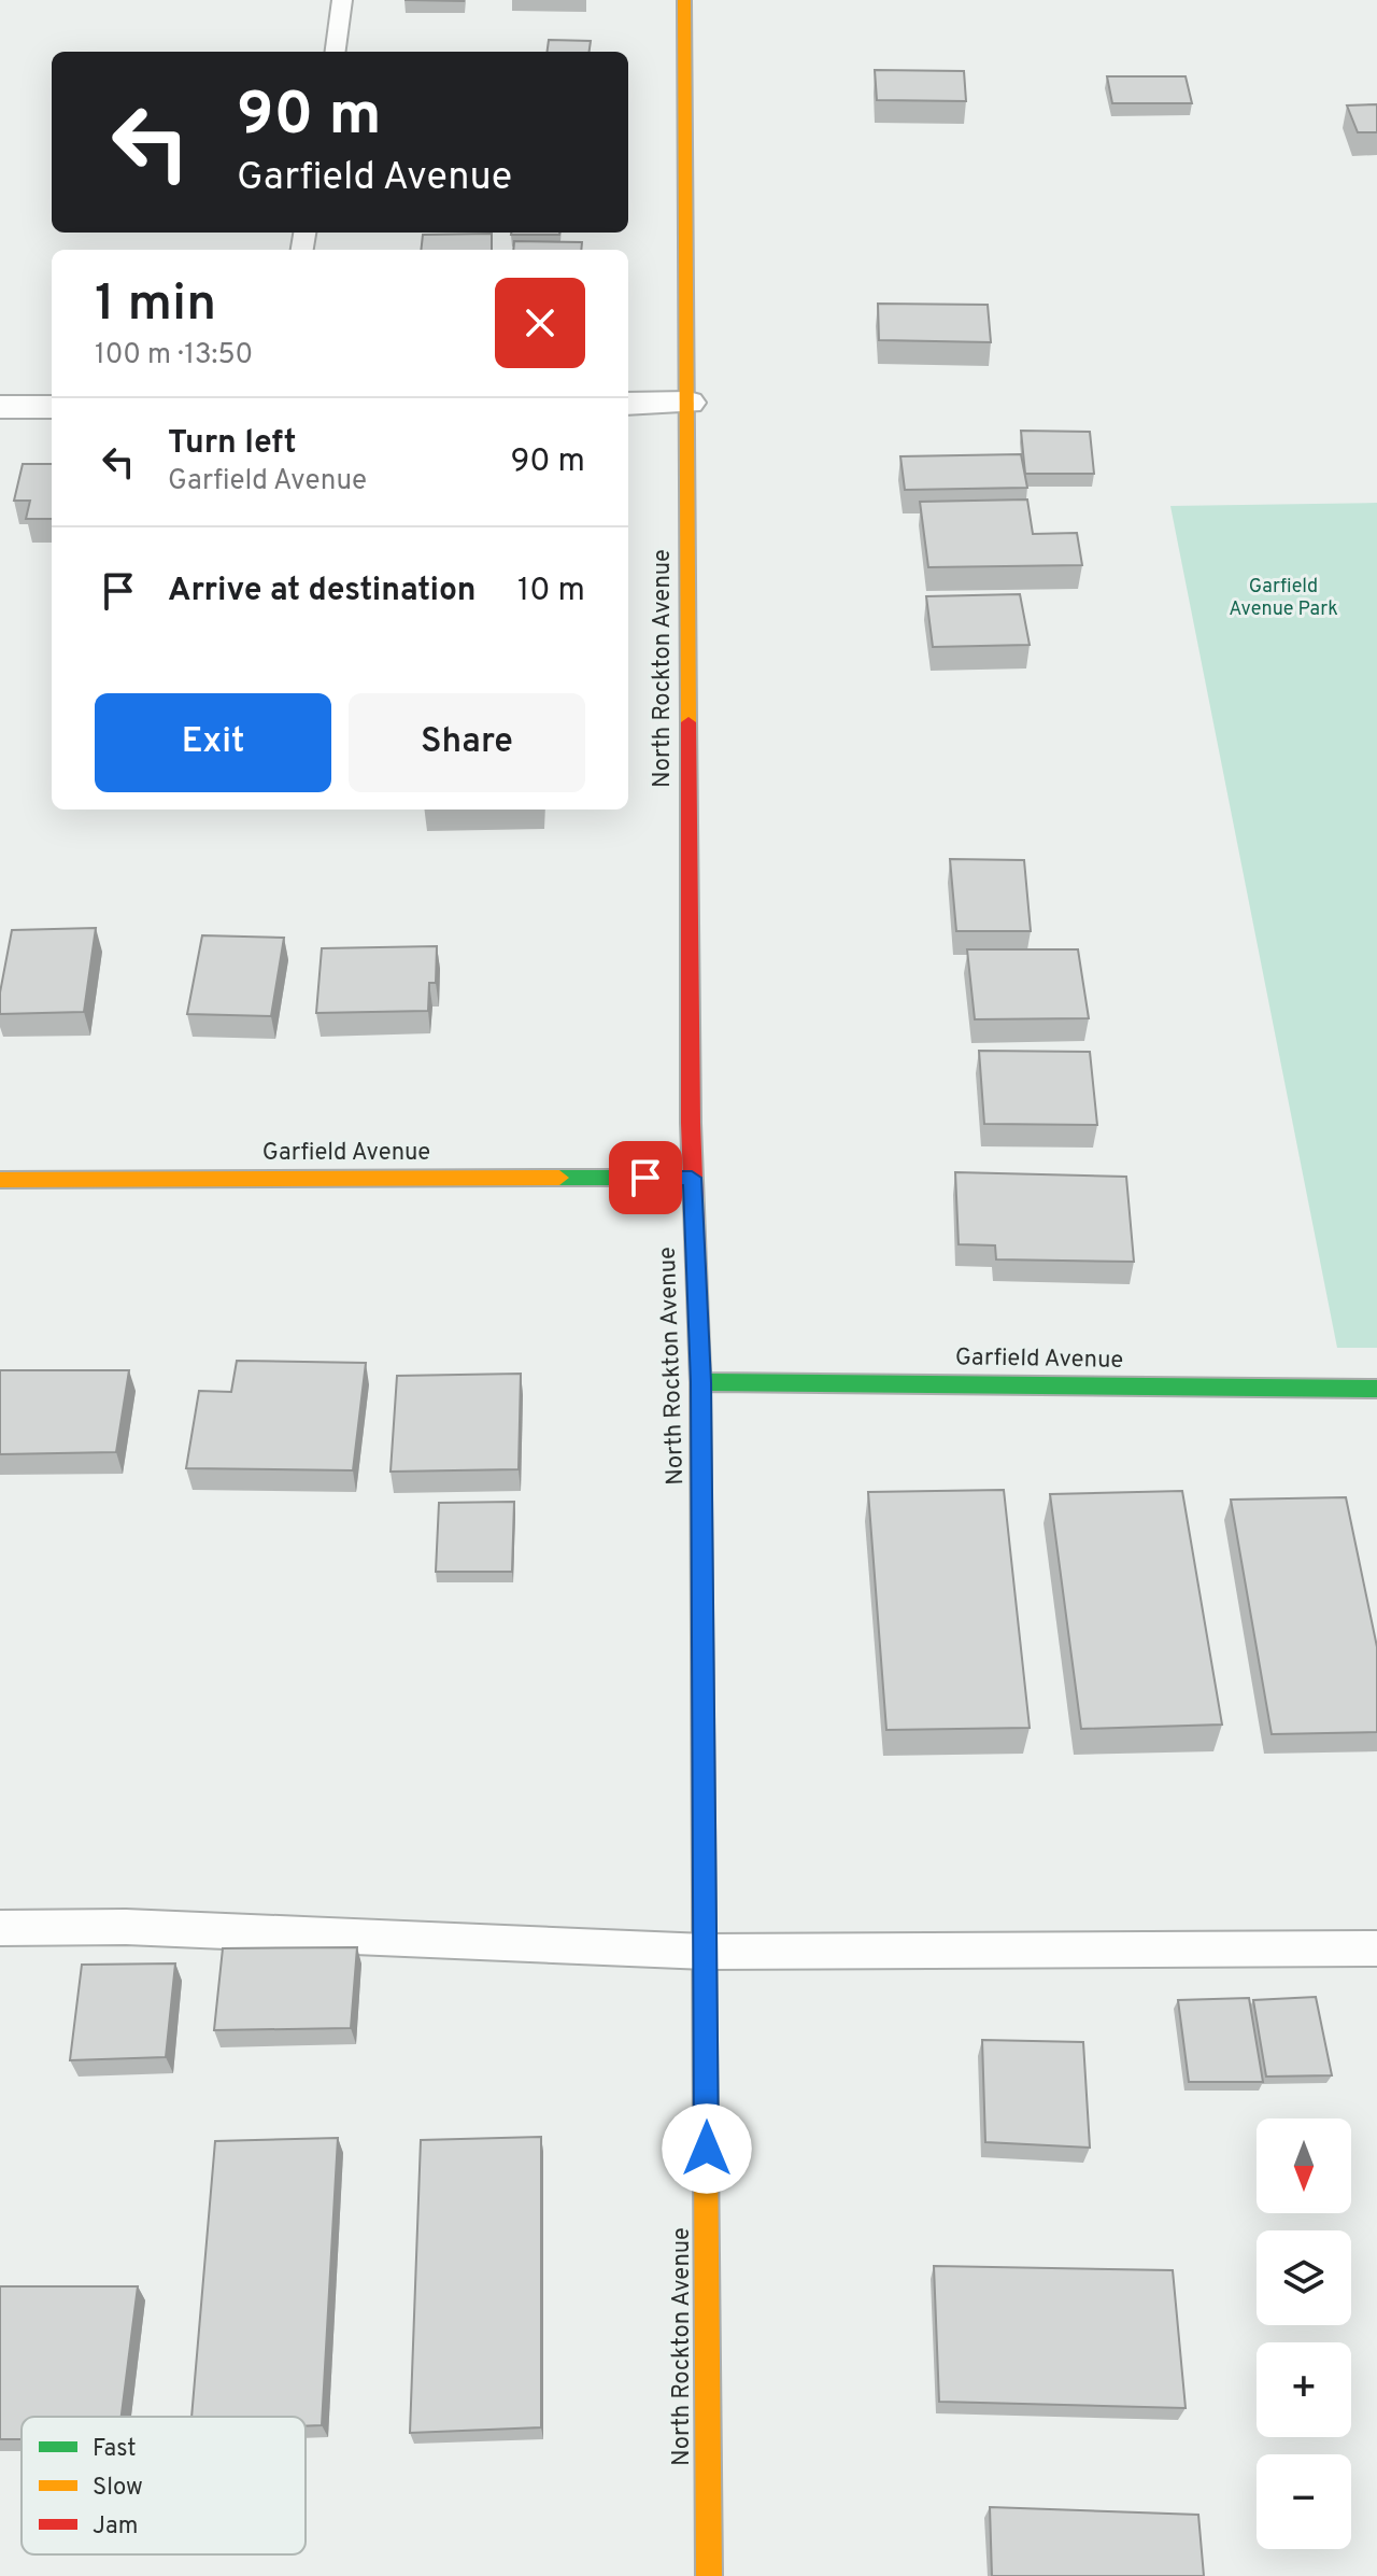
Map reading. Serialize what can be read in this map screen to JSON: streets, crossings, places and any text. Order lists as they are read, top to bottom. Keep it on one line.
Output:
{"streets":{"main road":["North Rockton Avenue","Garfield Avenue"]},"crossings":[["North Rockton Avenue","Garfield Avenue"]],"parks":["Garfield Avenue Park"],"legend":["Fast","Slow","Jam"],"north":"bottom","page":{"turn":["90 m","Garfield Avenue"],"heading":["1 min","100 m · 13:50"],"list":[{"name":"Turn left","note":"Garfield Avenue","value":"90 m"},{"name":"Arrive at destination","value":"10 m"}],"buttons":["Exit","Share"],"map_buttons":["+","−"]}}
